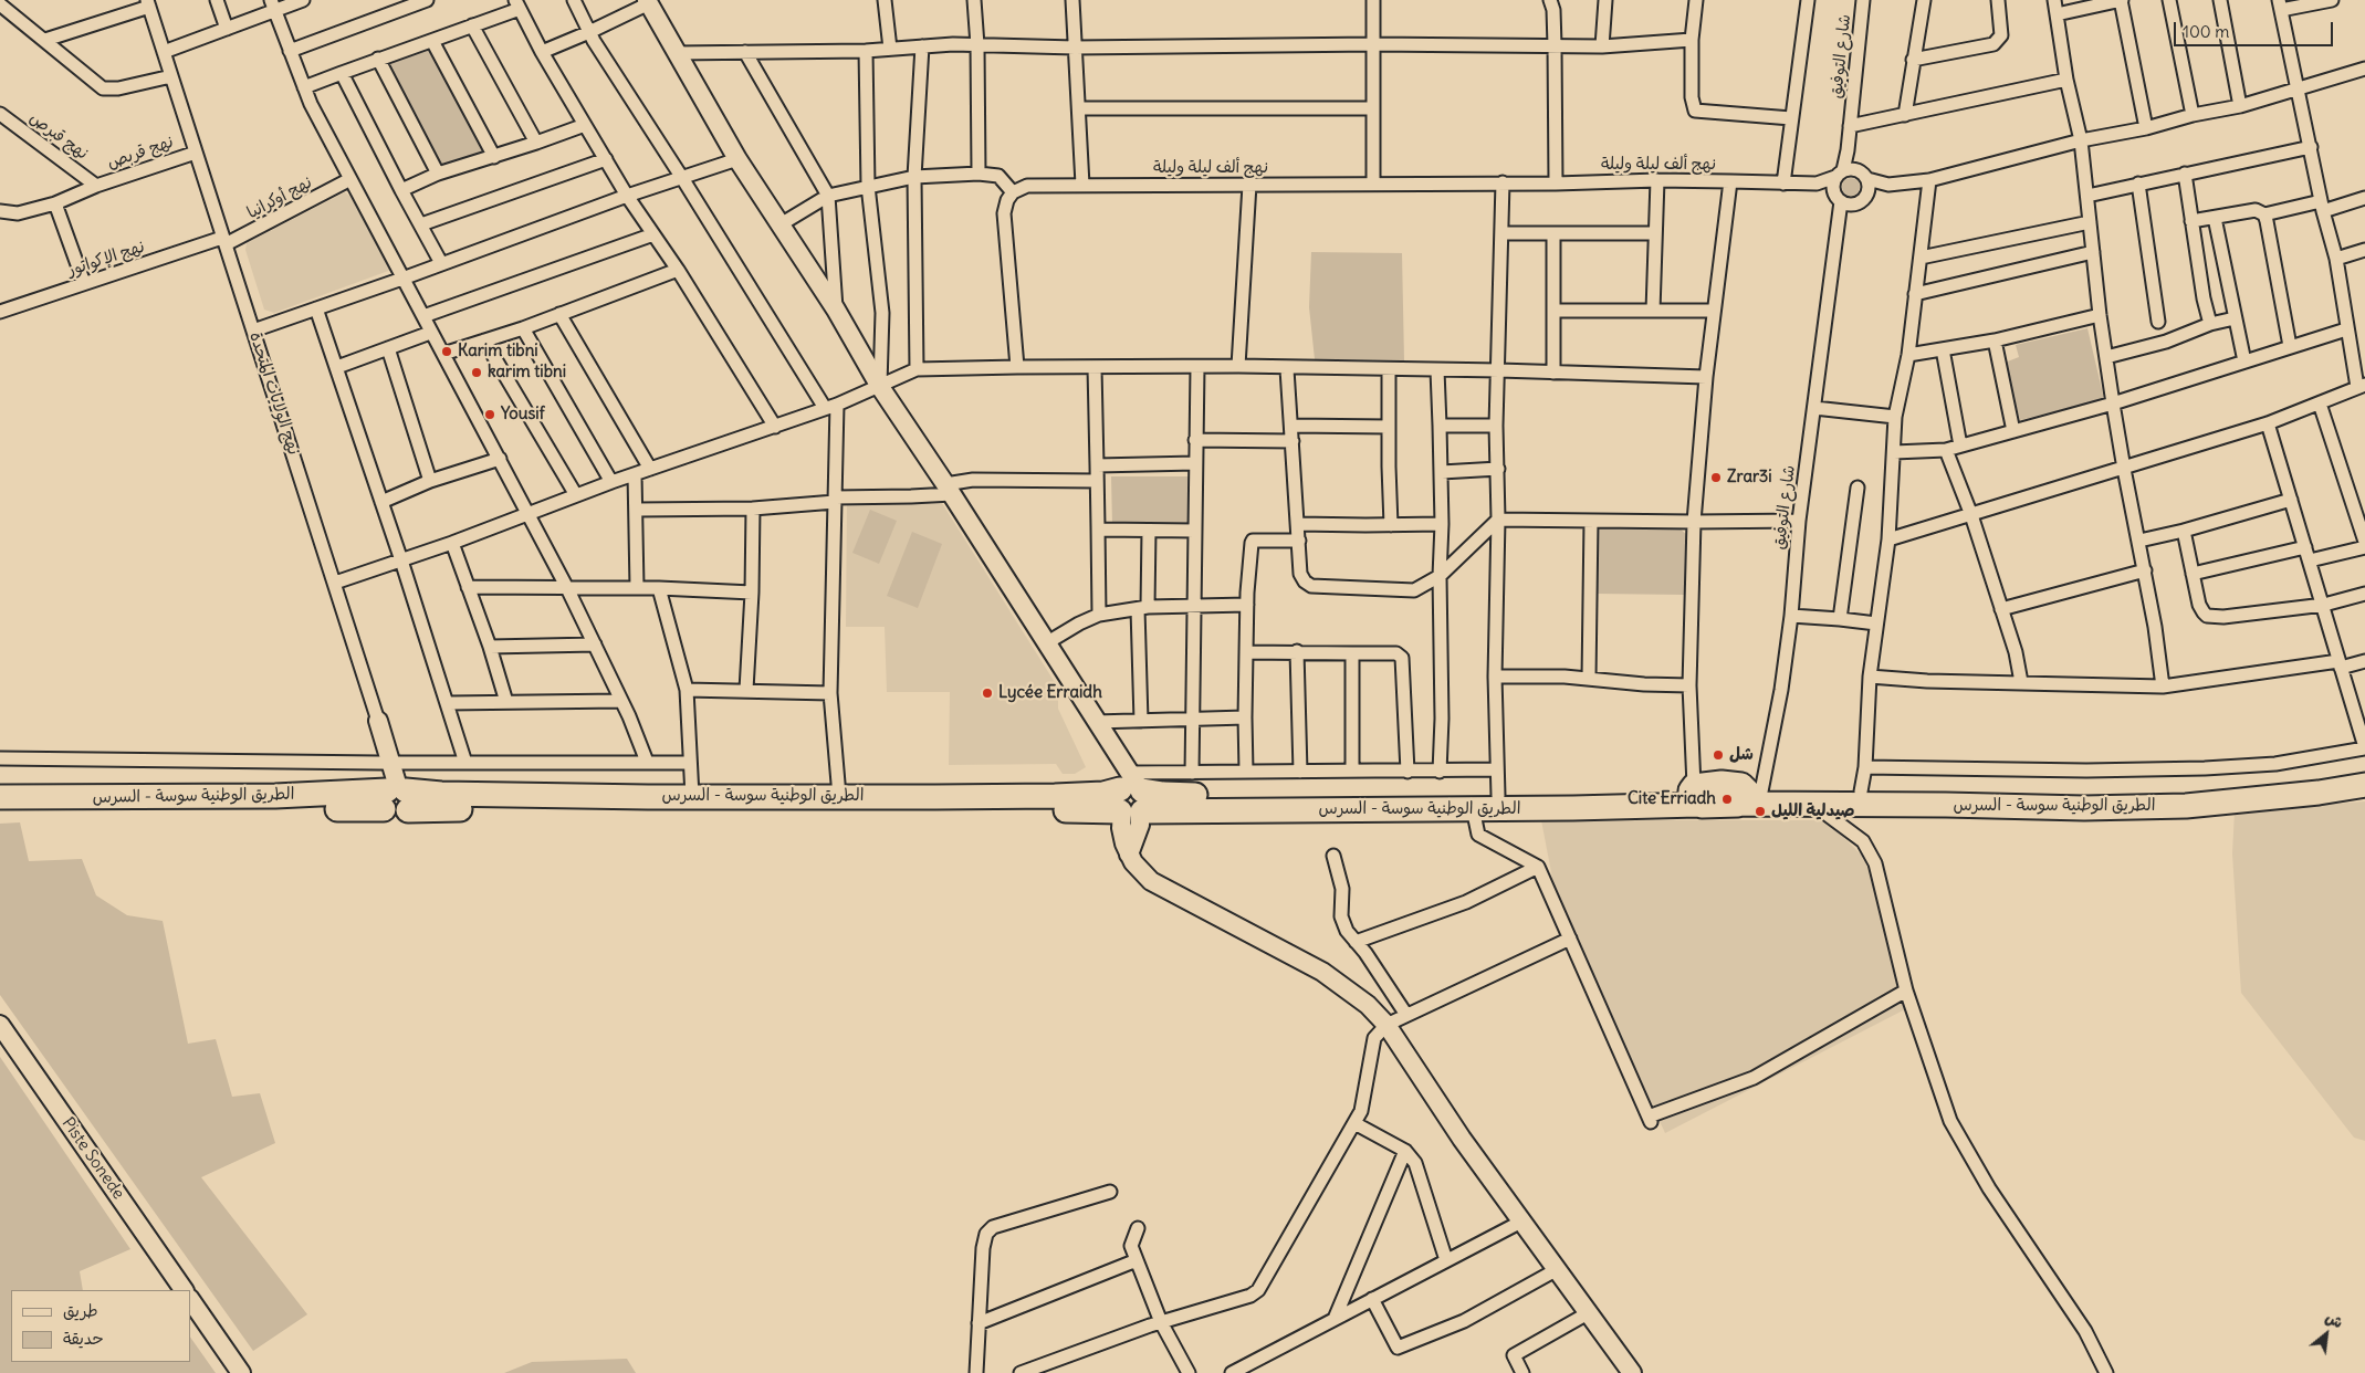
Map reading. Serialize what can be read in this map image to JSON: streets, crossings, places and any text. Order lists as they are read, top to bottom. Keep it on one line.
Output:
{"streets":{"highway":["الطريق الوطنية سوسة - السرس"],"street":["شارع التوفيق","نهج قبرص","نهج قربص","نهج ألف ليلة وليلة","نهج أوكرانيا","نهج الإكواتور","نهج الولايات المتحدة","Piste Sonede"]},"crossings":[["شارع التوفيق","الطريق الوطنية سوسة - السرس"],["نهج قبرص","نهج قربص"],["نهج قربص","نهج الولايات المتحدة"],["نهج أوكرانيا","نهج الإكواتور"],["نهج أوكرانيا","نهج الولايات المتحدة"],["نهج الإكواتور","نهج الولايات المتحدة"],["نهج الولايات المتحدة","الطريق الوطنية سوسة - السرس"]],"places":["Karim tibni","karim tibni","Yousif","Zrar3i","Lycée Erraidh","شل","Cite Erriadh","صيدلية الليل"],"legend":["طريق","حديقة"],"scale_bar":"100 m","north":"top right"}
